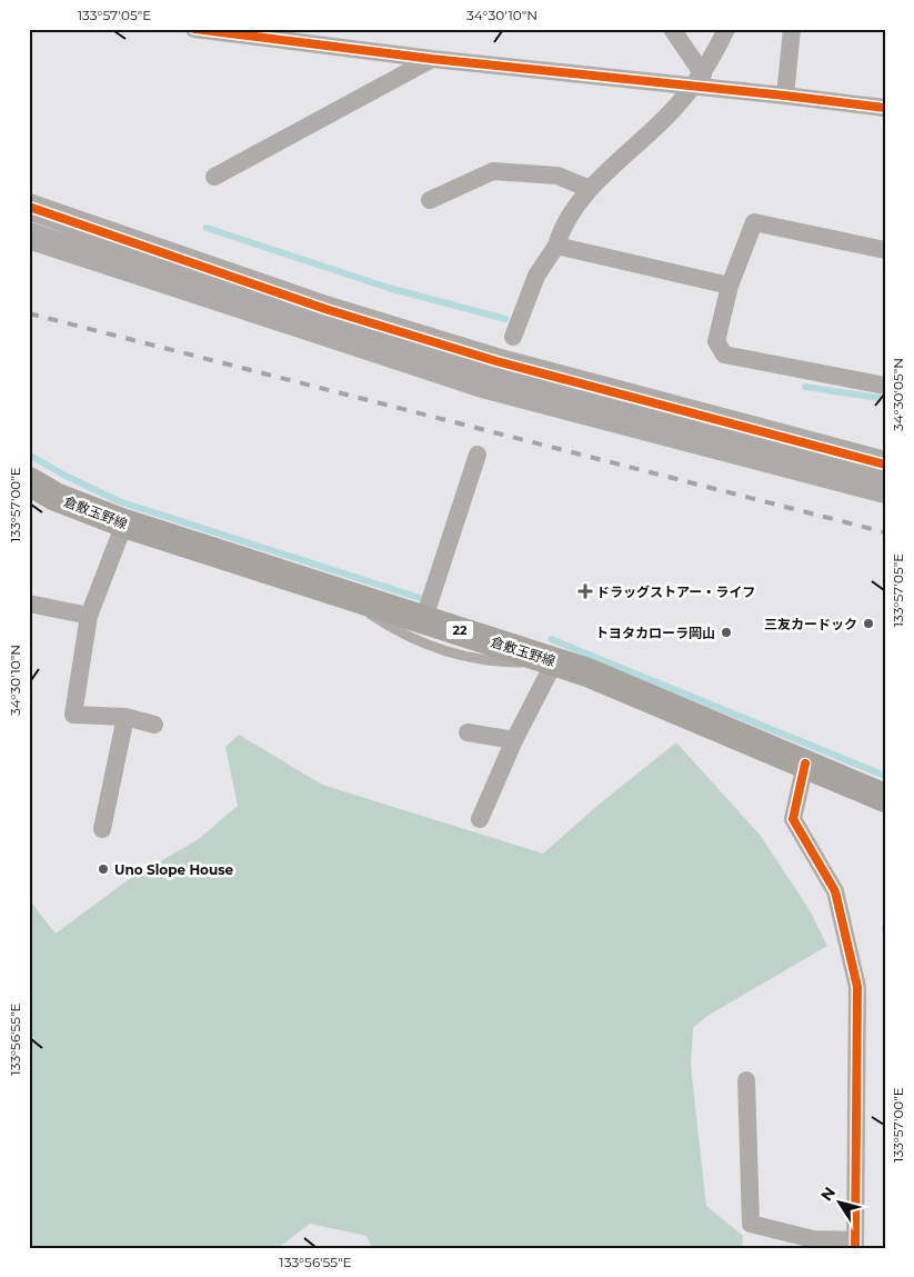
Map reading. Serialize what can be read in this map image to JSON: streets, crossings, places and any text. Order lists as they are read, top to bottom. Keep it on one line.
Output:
{"streets":{"main road":["倉敷玉野線","22"]},"places":{"health":["ドラッグストアー・ライフ"],"other":["三友カードック","トヨタカローラ岡山","Uno Slope House"]},"north":"top left","coordinates":["133°57'05\"E","34°30'10\"N","34°30'05\"N","133°57'00\"E","133°56'55\"E"]}
